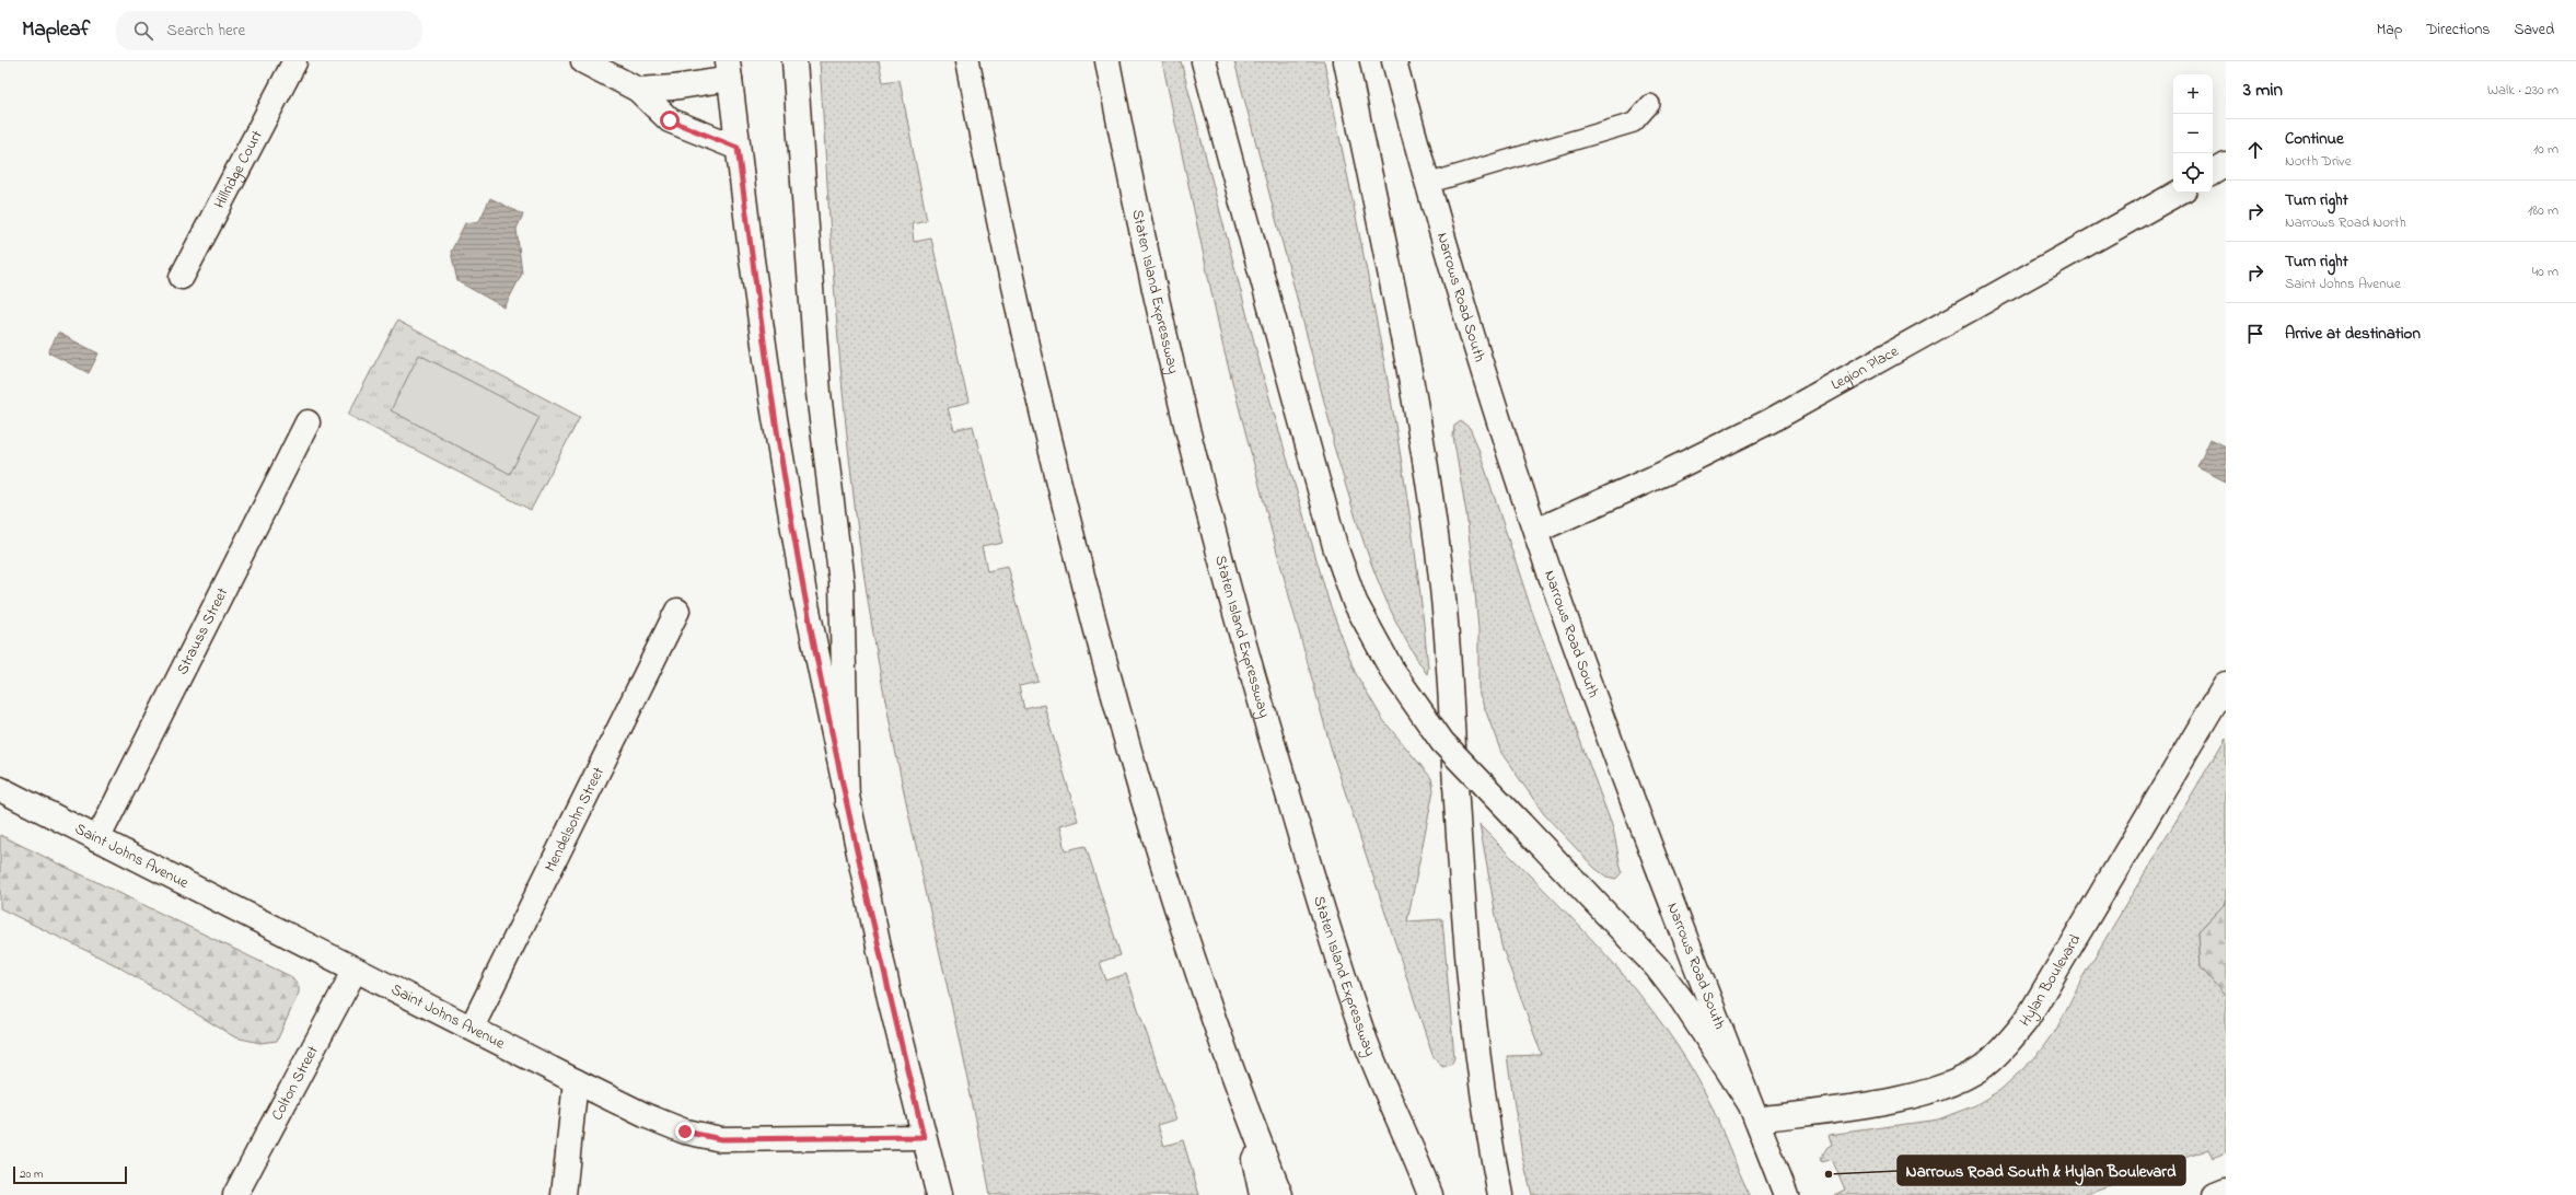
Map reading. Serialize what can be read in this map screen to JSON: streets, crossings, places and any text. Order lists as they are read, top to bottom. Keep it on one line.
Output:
{"streets":{"main road":["Hillridge Court","Staten Island Expressway","Narrows Road South","Legion Place","Strauss Street","Mendelsohn Street","Saint Johns Avenue","Hylan Boulevard","Colton Street"]},"crossings":[["Narrows Road South","Legion Place"],["Narrows Road South","Hylan Boulevard"],["Strauss Street","Saint Johns Avenue"],["Mendelsohn Street","Saint Johns Avenue"],["Saint Johns Avenue","Colton Street"]],"places":["Narrows Road South & Hylan Boulevard"],"scale_bar":"20 m","page":{"header":"Mapleaf","search":"Search here","nav":["Map","Directions","Saved"],"heading":["3 min","Walk · 230 m"],"map_buttons":["+","−"],"list":[["Continue","North Drive","10 m"],["Turn right","Narrows Road North","180 m"],["Turn right","Saint Johns Avenue","40 m"],"Arrive at destination"],"scale":"20 m"}}
